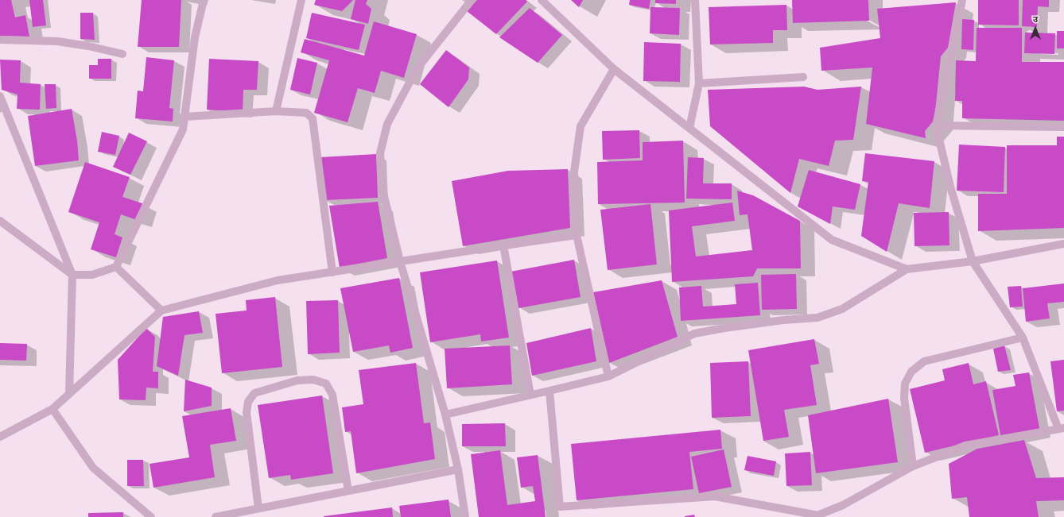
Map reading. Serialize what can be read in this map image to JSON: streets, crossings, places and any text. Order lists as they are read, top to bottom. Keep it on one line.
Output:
{"north":"top"}
